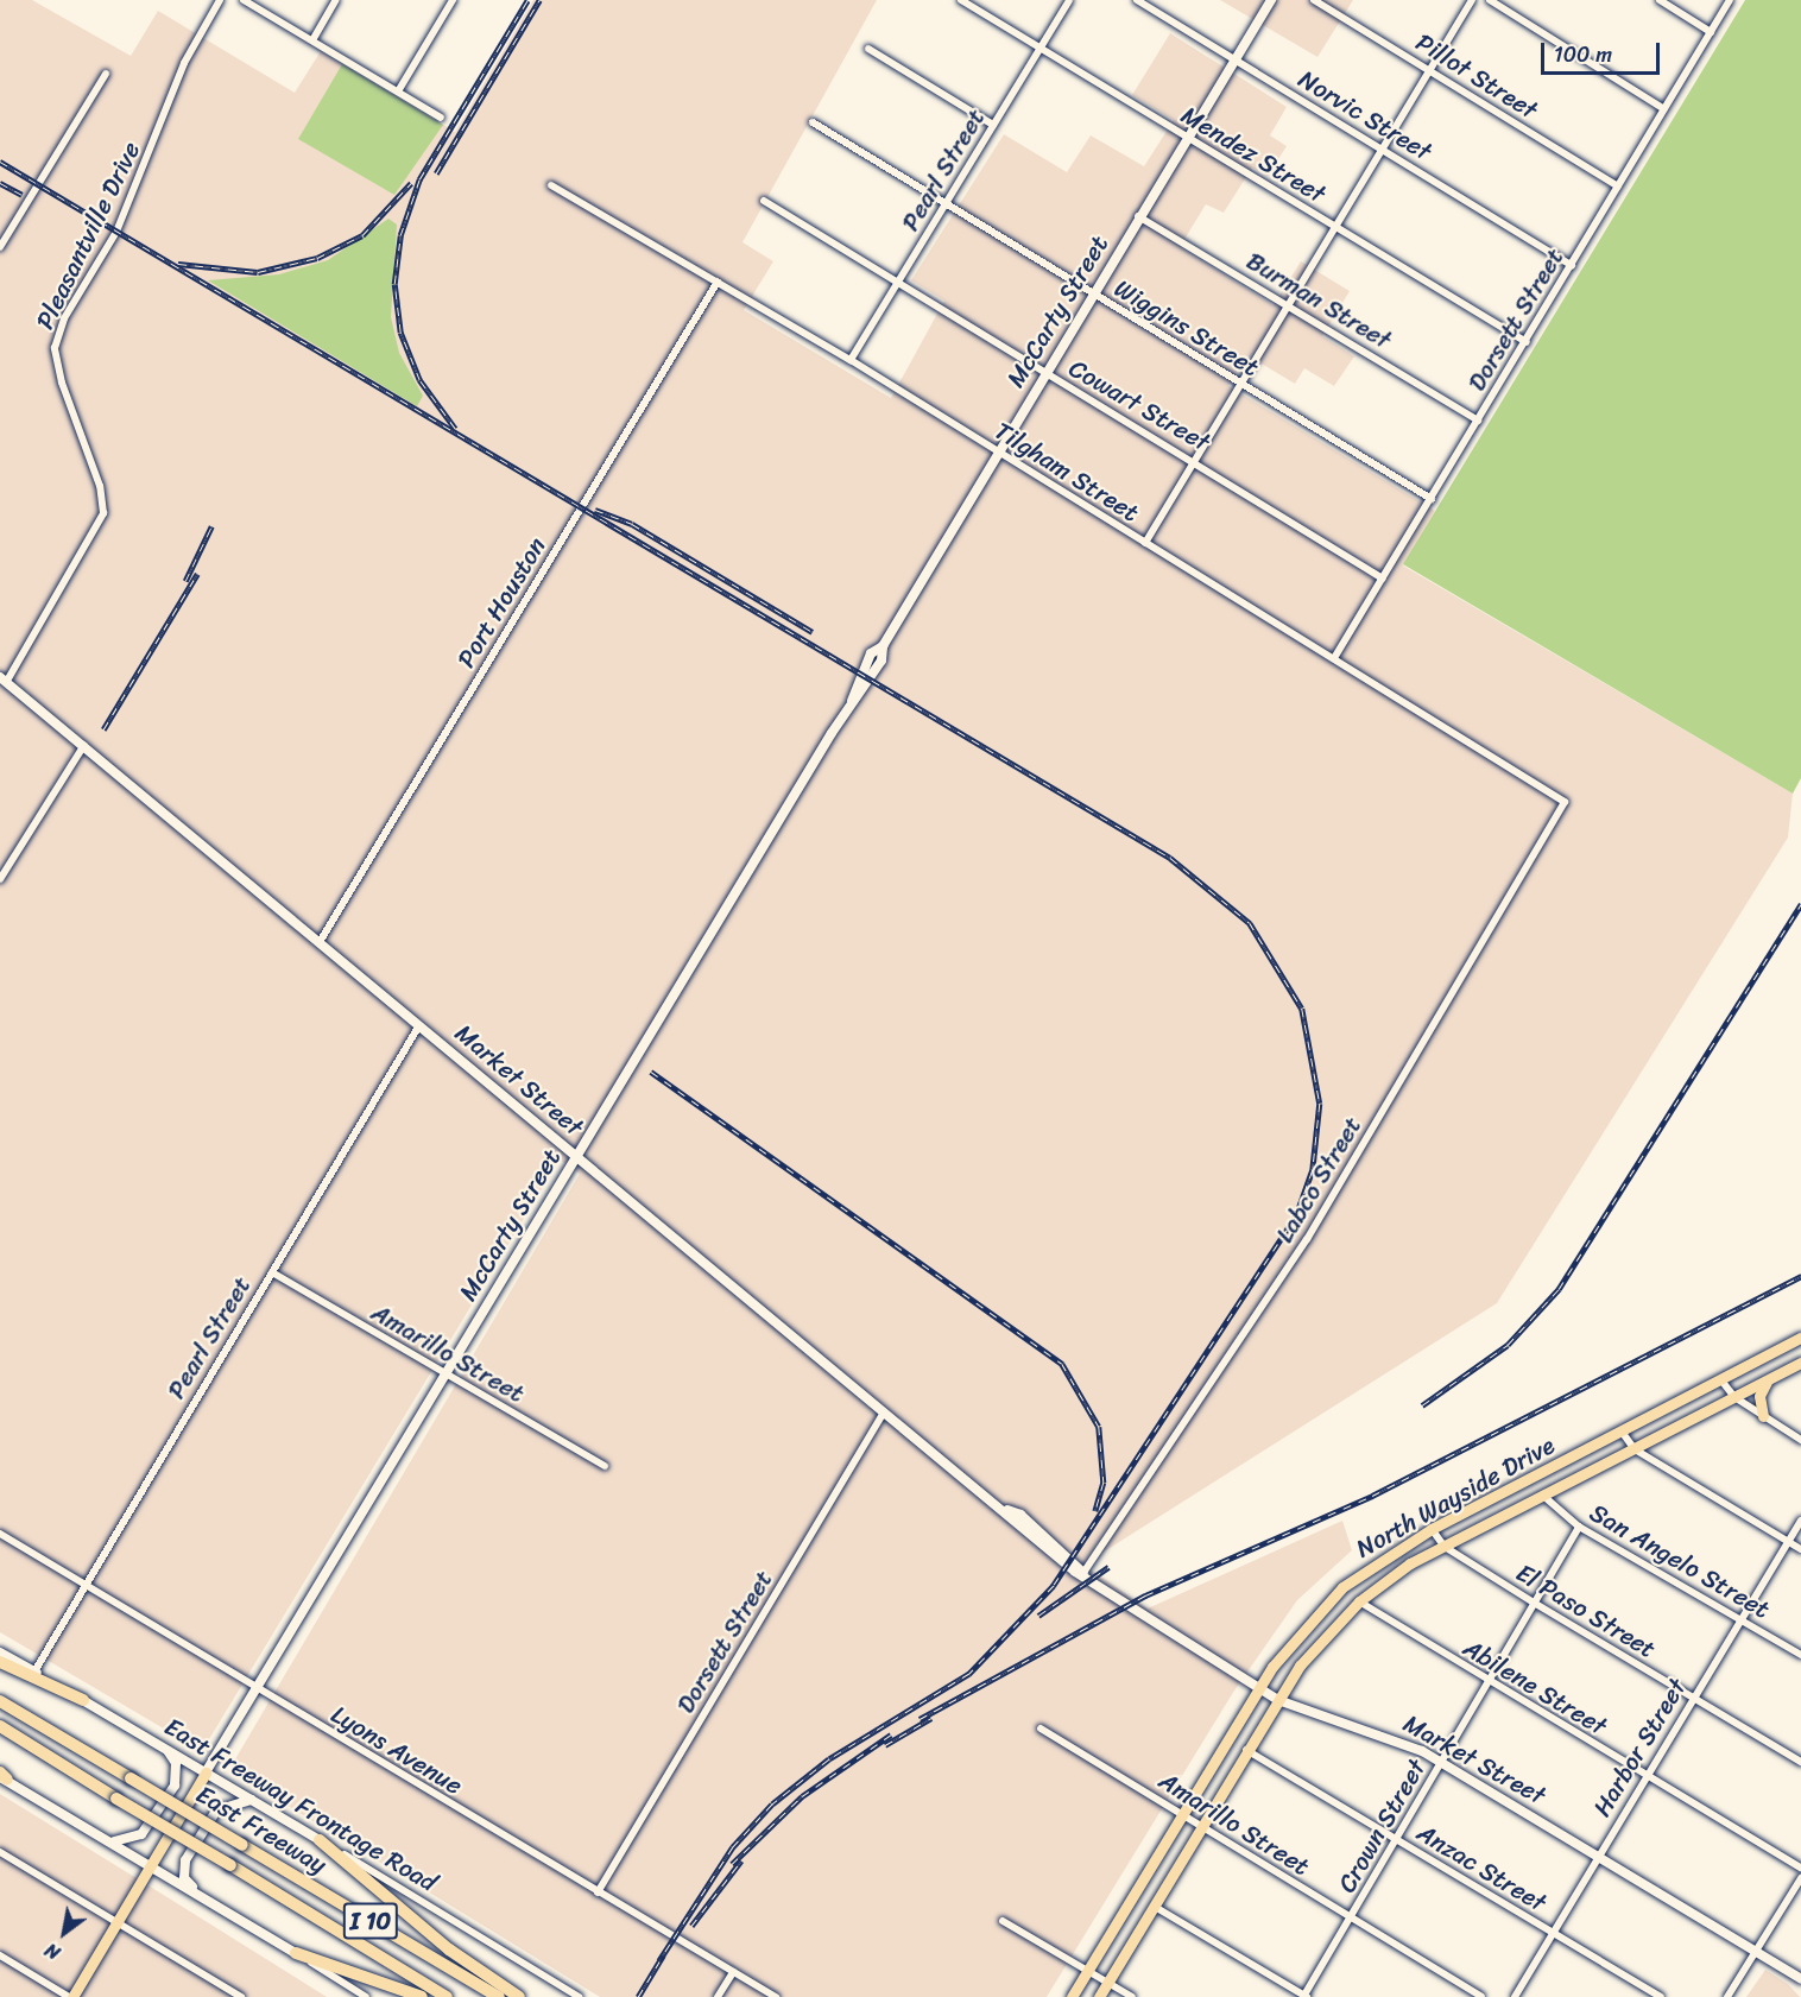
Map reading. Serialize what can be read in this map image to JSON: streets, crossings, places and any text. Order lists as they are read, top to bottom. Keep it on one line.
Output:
{"streets":{"highway":["East Freeway","I 10"],"main road":["McCarty Street","Market Street","North Wayside Drive","East Freeway Frontage Road"],"street":["Pillot Street","Norvic Street","Mendez Street","Pearl Street","Pleasantville Drive","Burman Street","Dorsett Street","Wiggins Street","Cowart Street","Tilgham Street","Port Houston","Labco Street","Amarillo Street","San Angelo Street","El Paso Street","Abilene Street","Harbor Street","Lyons Avenue","Crown Street","Anzac Street"]},"crossings":[["Pillot Street","Dorsett Street"],["Norvic Street","McCarty Street"],["Norvic Street","Dorsett Street"],["Mendez Street","Pearl Street"],["Mendez Street","McCarty Street"],["Mendez Street","Dorsett Street"],["Pearl Street","Wiggins Street"],["Pearl Street","Cowart Street"],["Pearl Street","Tilgham Street"],["Pearl Street","Market Street"],["Pearl Street","Amarillo Street"],["Pearl Street","Lyons Avenue"],["Pearl Street","East Freeway Frontage Road"],["Pleasantville Drive","Market Street"],["Burman Street","McCarty Street"],["Burman Street","Dorsett Street"],["McCarty Street","Wiggins Street"],["McCarty Street","Cowart Street"],["McCarty Street","Tilgham Street"],["McCarty Street","Market Street"],["McCarty Street","Amarillo Street"],["McCarty Street","Lyons Avenue"],["McCarty Street","East Freeway Frontage Road"],["Dorsett Street","Wiggins Street"],["Dorsett Street","Cowart Street"],["Dorsett Street","Tilgham Street"],["Dorsett Street","Market Street"],["Dorsett Street","Lyons Avenue"],["Tilgham Street","Port Houston"],["Tilgham Street","Labco Street"],["Port Houston","Market Street"],["Market Street","Labco Street"],["Market Street","North Wayside Drive"],["Market Street","Harbor Street"],["Market Street","Crown Street"],["Amarillo Street","North Wayside Drive"],["Amarillo Street","Crown Street"],["North Wayside Drive","San Angelo Street"],["North Wayside Drive","El Paso Street"],["North Wayside Drive","Abilene Street"],["North Wayside Drive","Anzac Street"],["San Angelo Street","Harbor Street"],["San Angelo Street","Crown Street"],["El Paso Street","Harbor Street"],["El Paso Street","Crown Street"],["Abilene Street","Harbor Street"],["Abilene Street","Crown Street"],["Harbor Street","Anzac Street"],["Crown Street","Anzac Street"]],"scale_bar":"100 m","north":"bottom left"}
